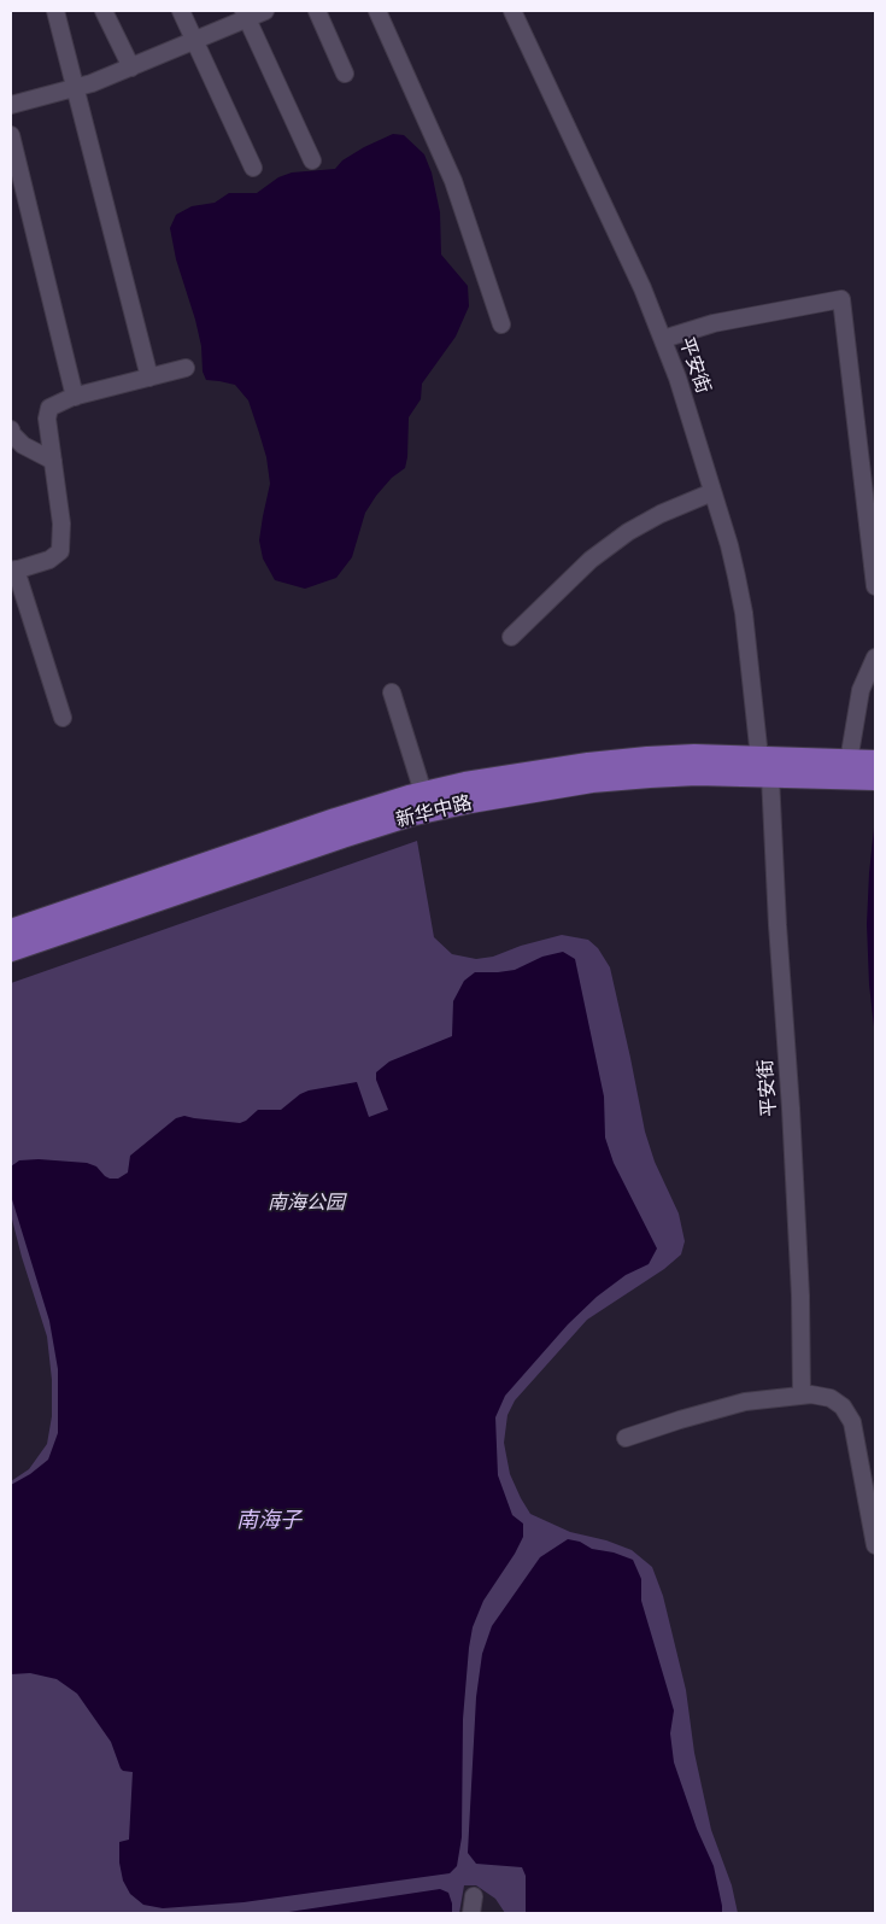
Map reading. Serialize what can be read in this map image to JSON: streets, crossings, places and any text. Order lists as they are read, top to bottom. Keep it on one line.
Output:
{"streets":{"main road":["新华中路"],"street":["平安街"]},"crossings":[["平安街","新华中路"]],"water":["南海子"],"parks":["南海公园"]}
